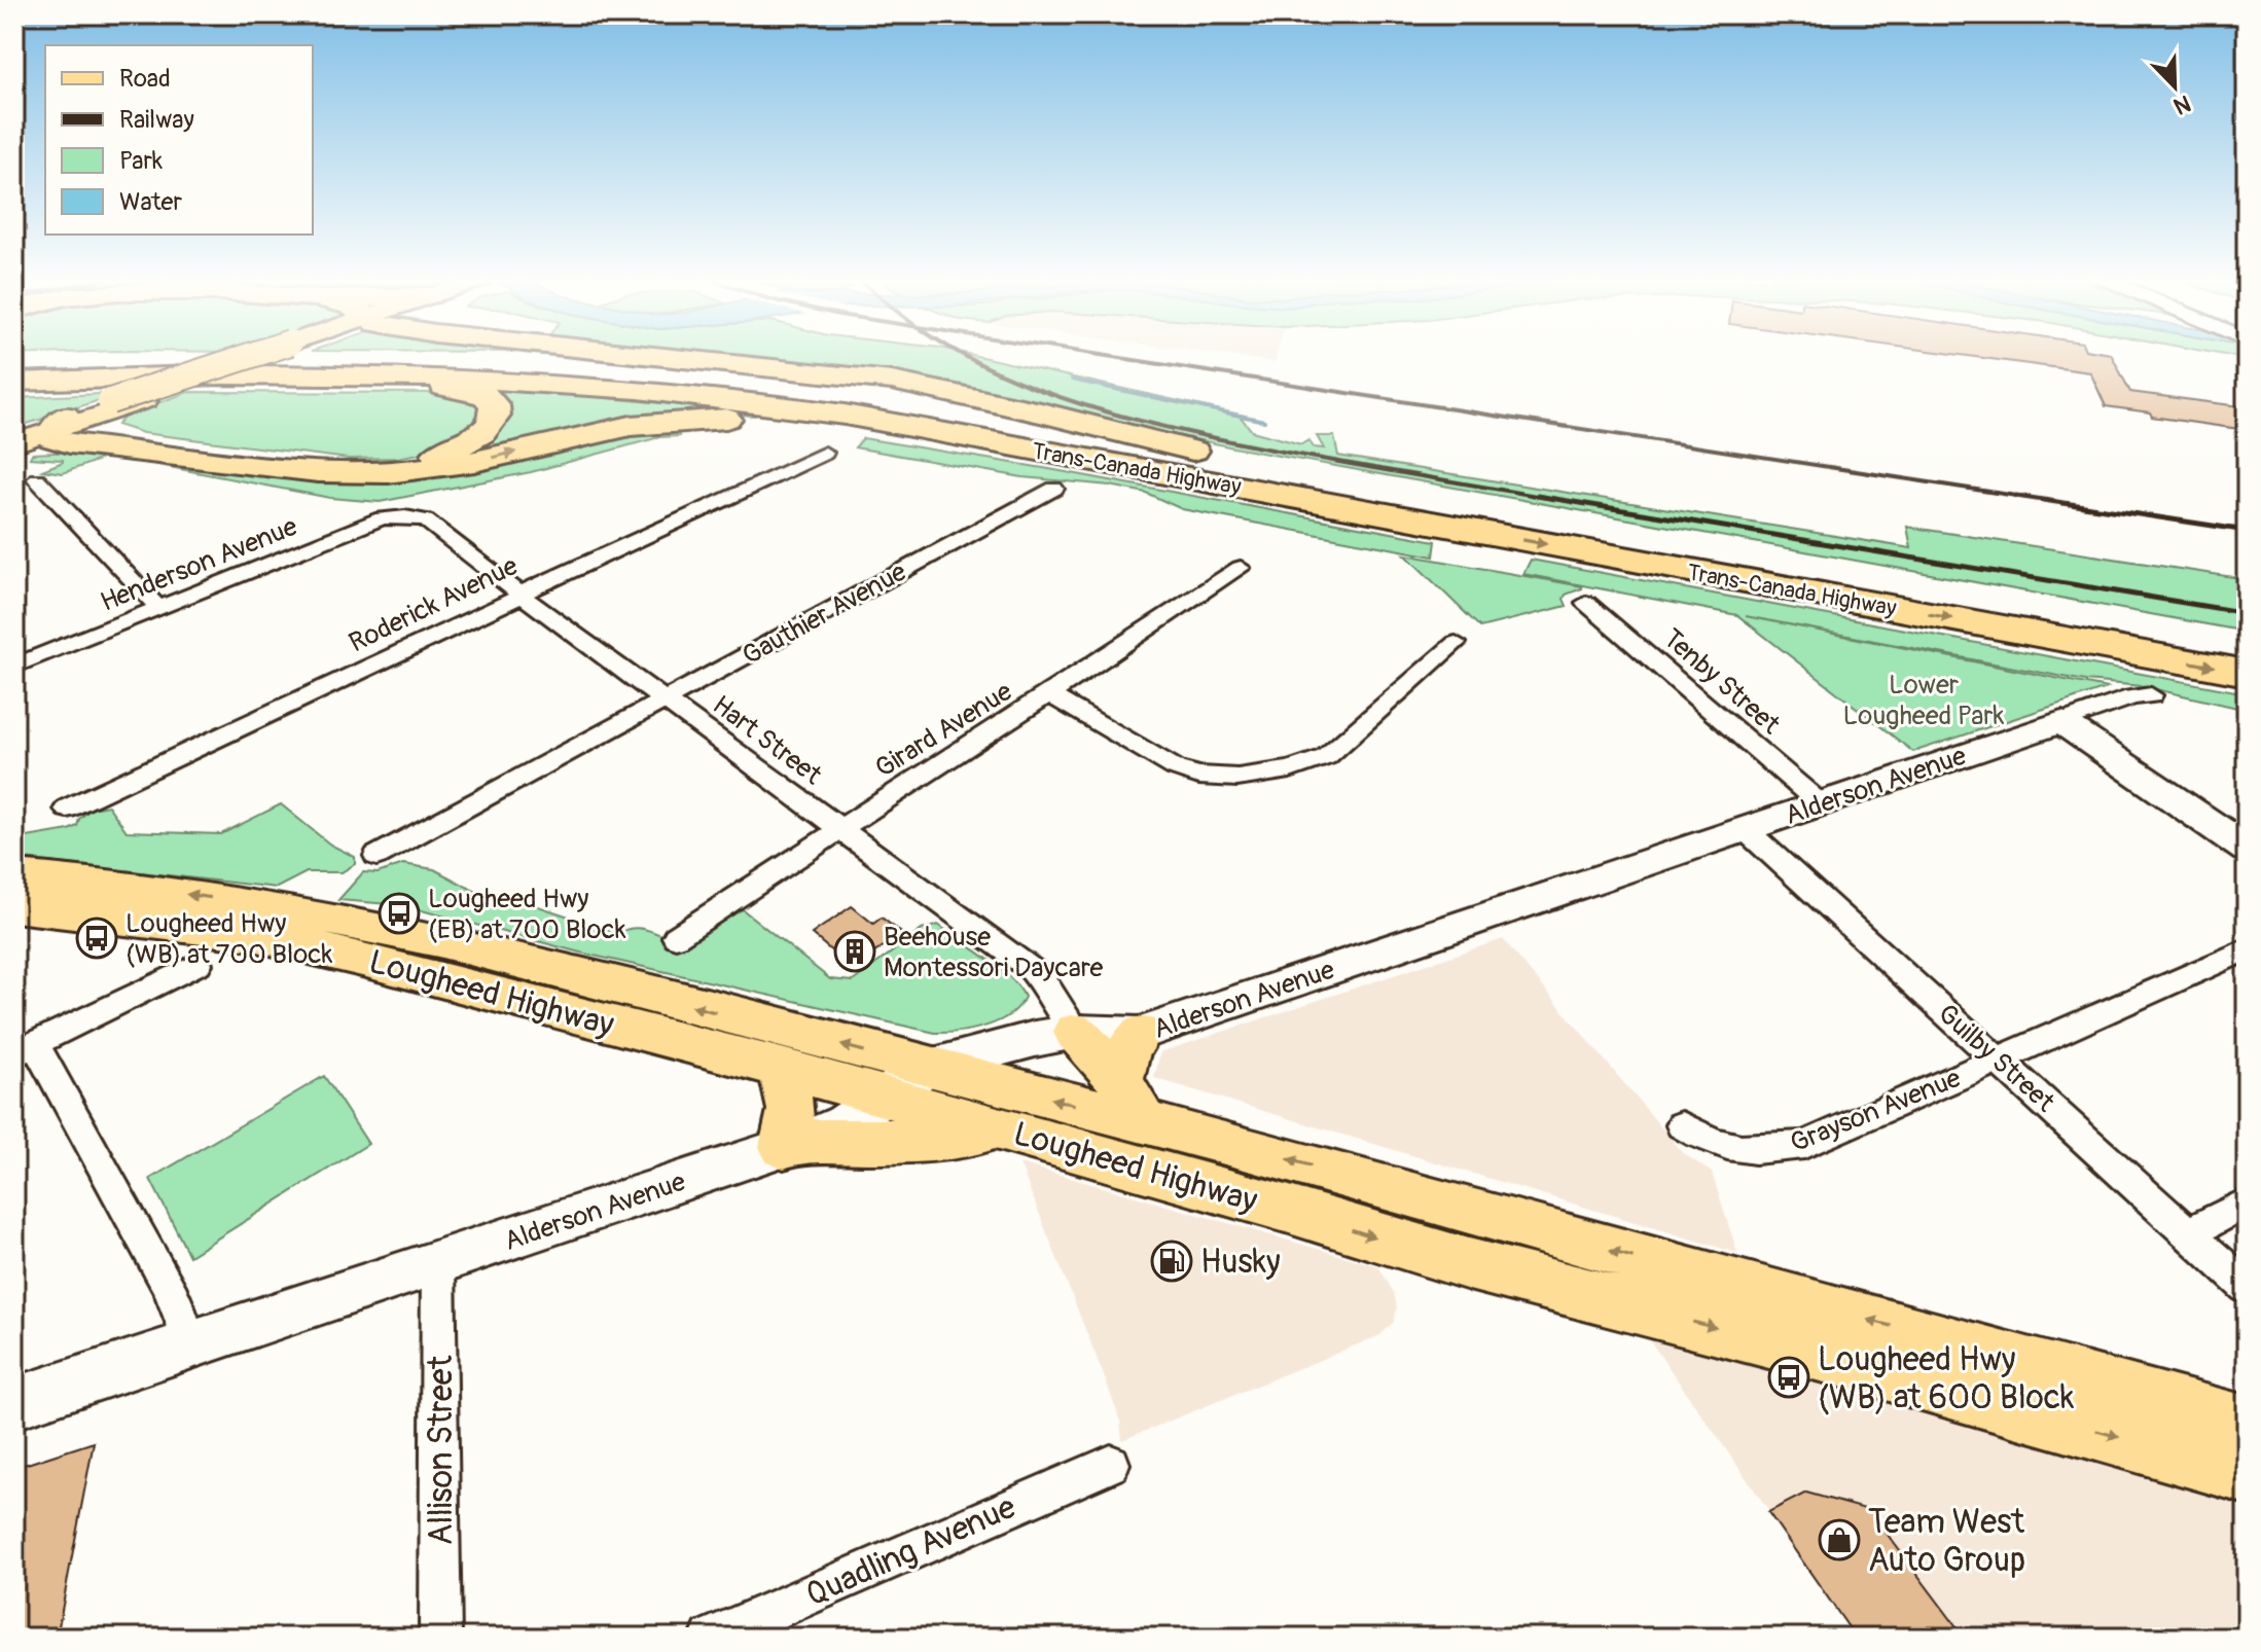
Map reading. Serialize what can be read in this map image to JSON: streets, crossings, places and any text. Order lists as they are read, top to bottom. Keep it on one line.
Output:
{"streets":{"highway":["Trans-Canada Highway"],"main road":["Lougheed Highway"],"street":["Henderson Avenue","Roderick Avenue","Gauthier Avenue","Tenby Street","Girard Avenue","Hart Street","Alderson Avenue","Guilby Street","Grayson Avenue","Allison Street","Quadling Avenue"]},"crossings":[["Henderson Avenue","Hart Street"],["Roderick Avenue","Hart Street"],["Gauthier Avenue","Hart Street"],["Tenby Street","Alderson Avenue"],["Girard Avenue","Hart Street"],["Hart Street","Alderson Avenue"],["Alderson Avenue","Lougheed Highway"],["Alderson Avenue","Guilby Street"],["Alderson Avenue","Allison Street"],["Guilby Street","Grayson Avenue"]],"parks":["Lower Lougheed Park"],"places":{"bus stop":["Lougheed Hwy (EB) at 700 Block","Lougheed Hwy (WB) at 700 Block","Lougheed Hwy (WB) at 600 Block"],"building":["Beehouse Montessori Daycare"],"fuel station":["Husky"],"shop":["Team West Auto Group"]},"legend":["Road","Railway","Park","Water"],"north":"bottom right"}
